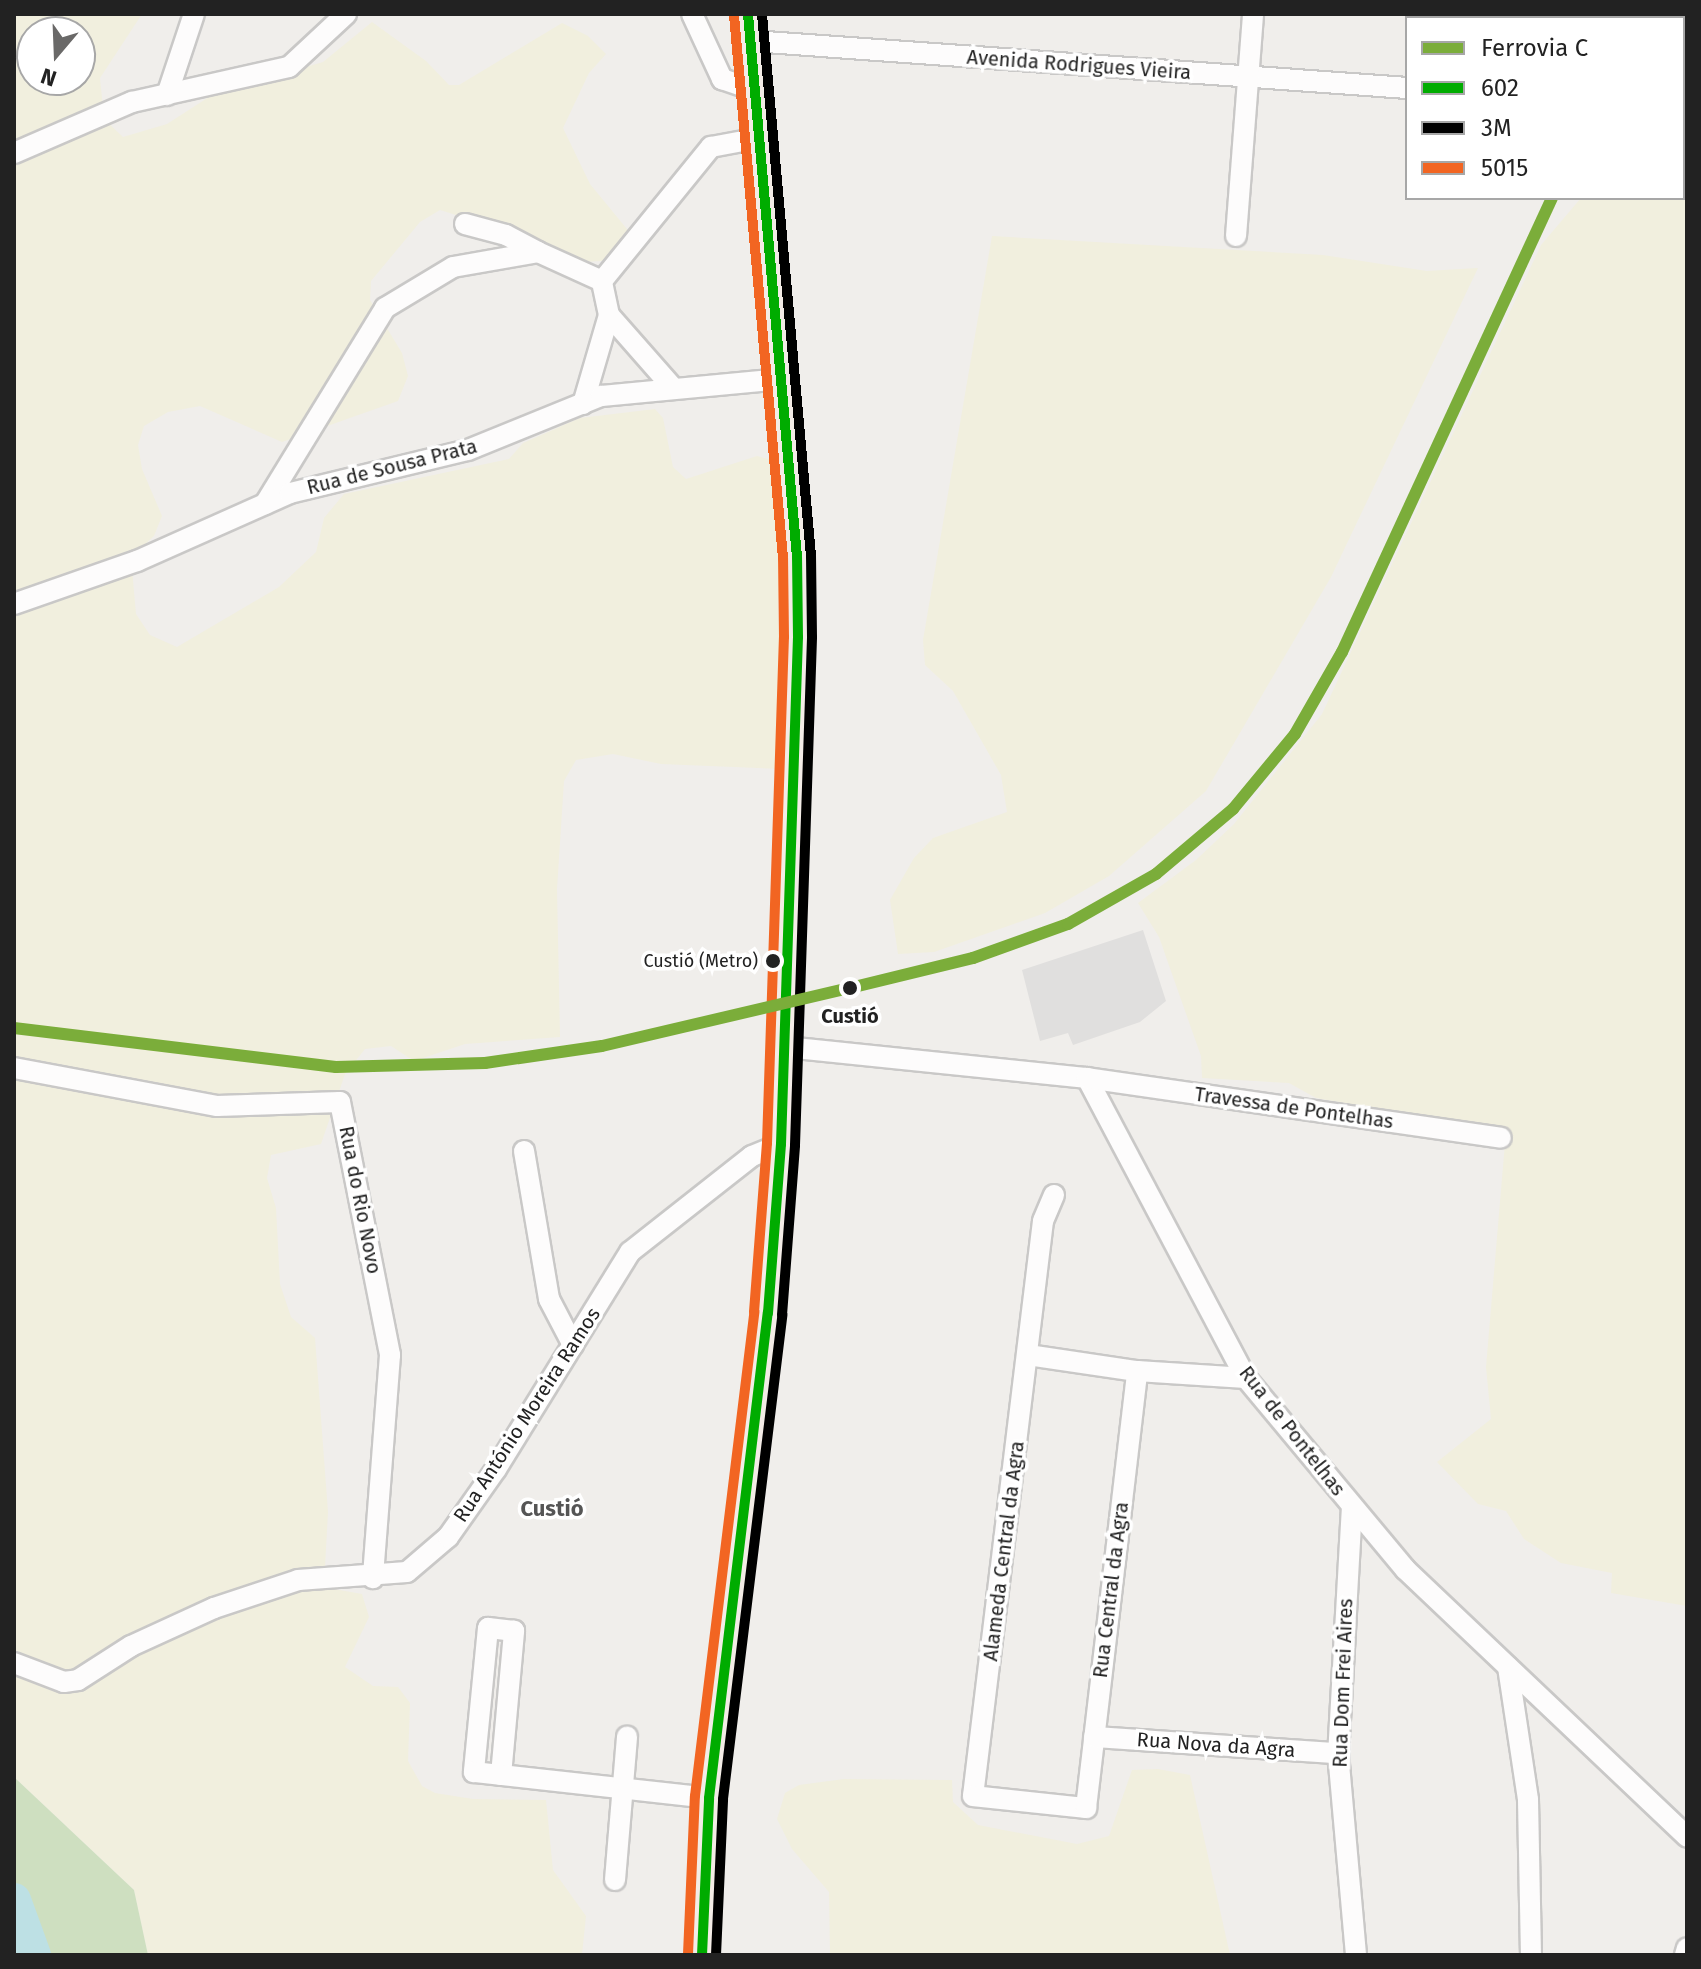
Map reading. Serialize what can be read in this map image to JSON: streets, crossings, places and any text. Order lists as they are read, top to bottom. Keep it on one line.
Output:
{"streets":{"street":["Avenida Rodrigues Vieira","Rua de Sousa Prata","Travessa de Pontelhas","Rua do Rio Novo","Rua António Moreira Ramos","Rua de Pontelhas","Alameda Central da Agra","Rua Central da Agra","Rua Dom Frei Aires","Rua Nova da Agra"]},"crossings":[["Travessa de Pontelhas","Rua de Pontelhas"],["Rua do Rio Novo","Rua António Moreira Ramos"],["Rua de Pontelhas","Rua Dom Frei Aires"],["Alameda Central da Agra","Rua Central da Agra"],["Rua Central da Agra","Rua Nova da Agra"],["Rua Dom Frei Aires","Rua Nova da Agra"]],"districts":["Custió"],"places":["Custió (Metro)","Custió"],"lines":["transit line 602","transit line 3M","transit line 5015","rail line C"],"legend":["Ferrovia C","602","3M","5015"],"north":"bottom"}
